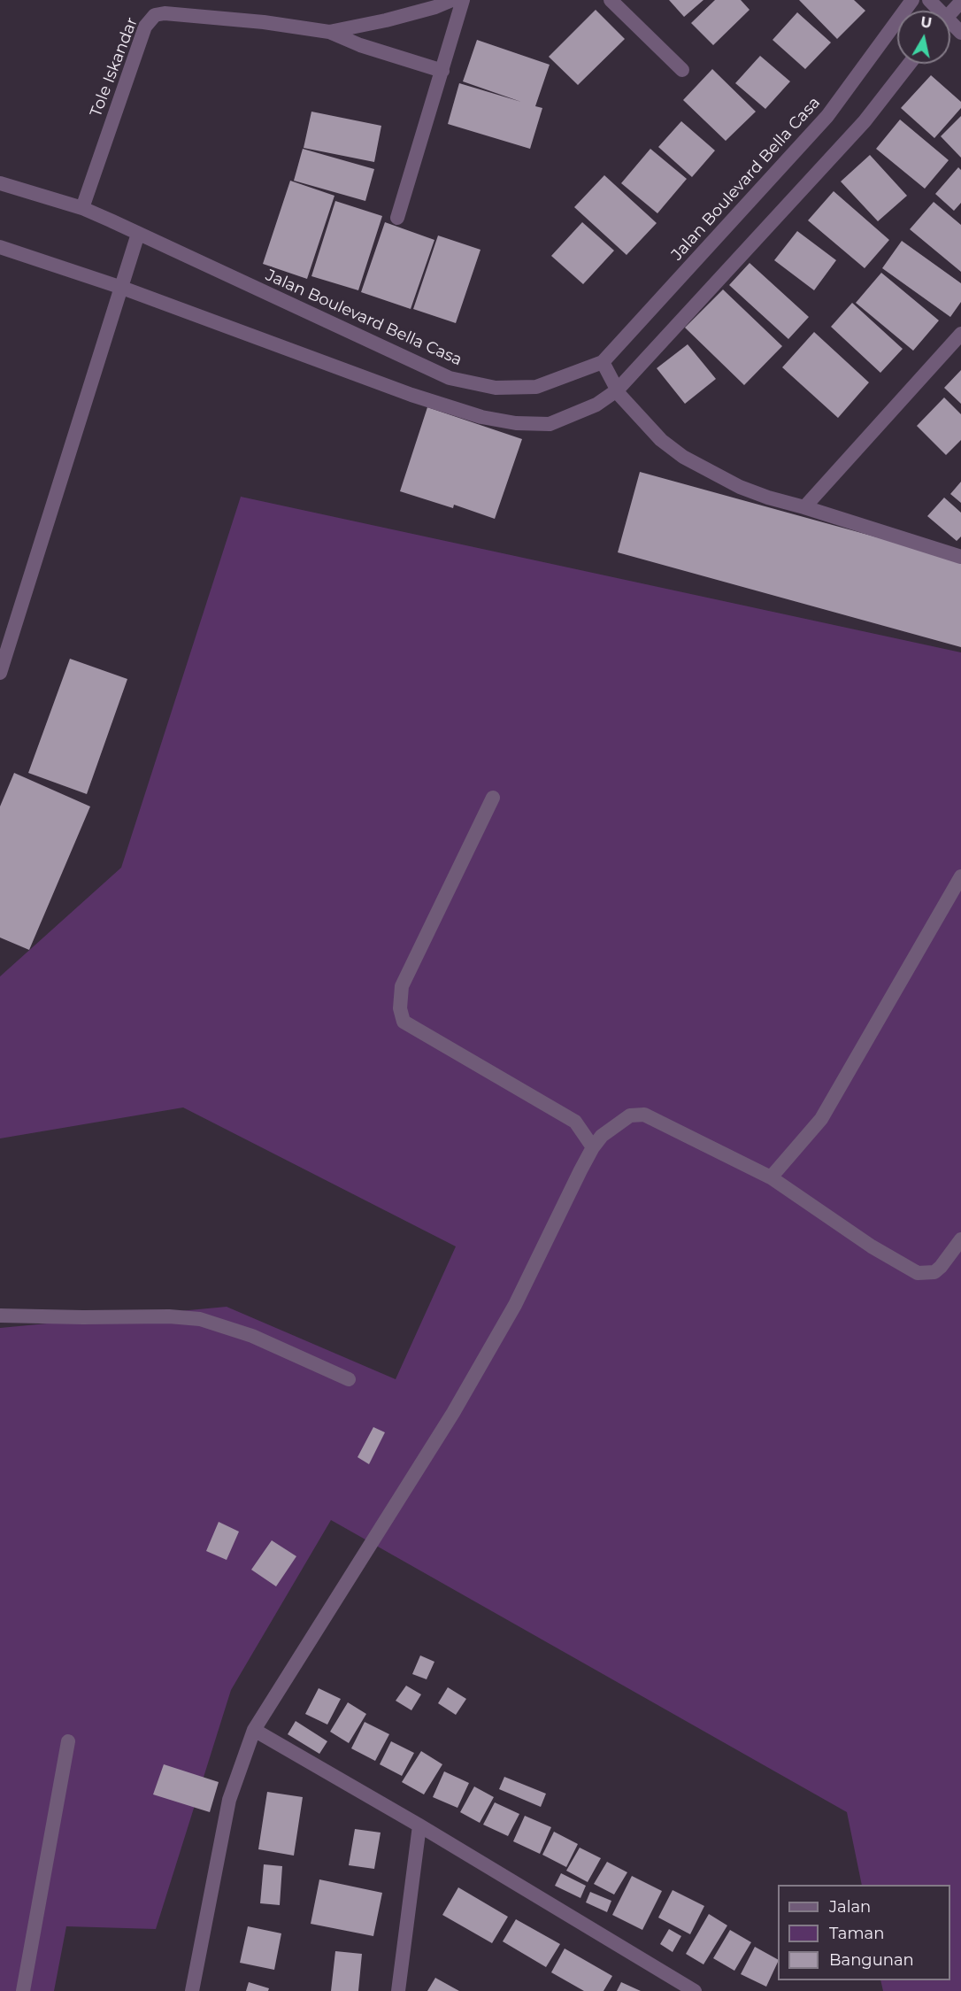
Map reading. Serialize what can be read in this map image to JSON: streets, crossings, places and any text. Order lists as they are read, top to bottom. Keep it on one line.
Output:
{"streets":{"street":["Tole Iskandar","Jalan Boulevard Bella Casa"]},"crossings":[["Tole Iskandar","Jalan Boulevard Bella Casa"]],"legend":["Jalan","Taman","Bangunan"],"north":"top"}
